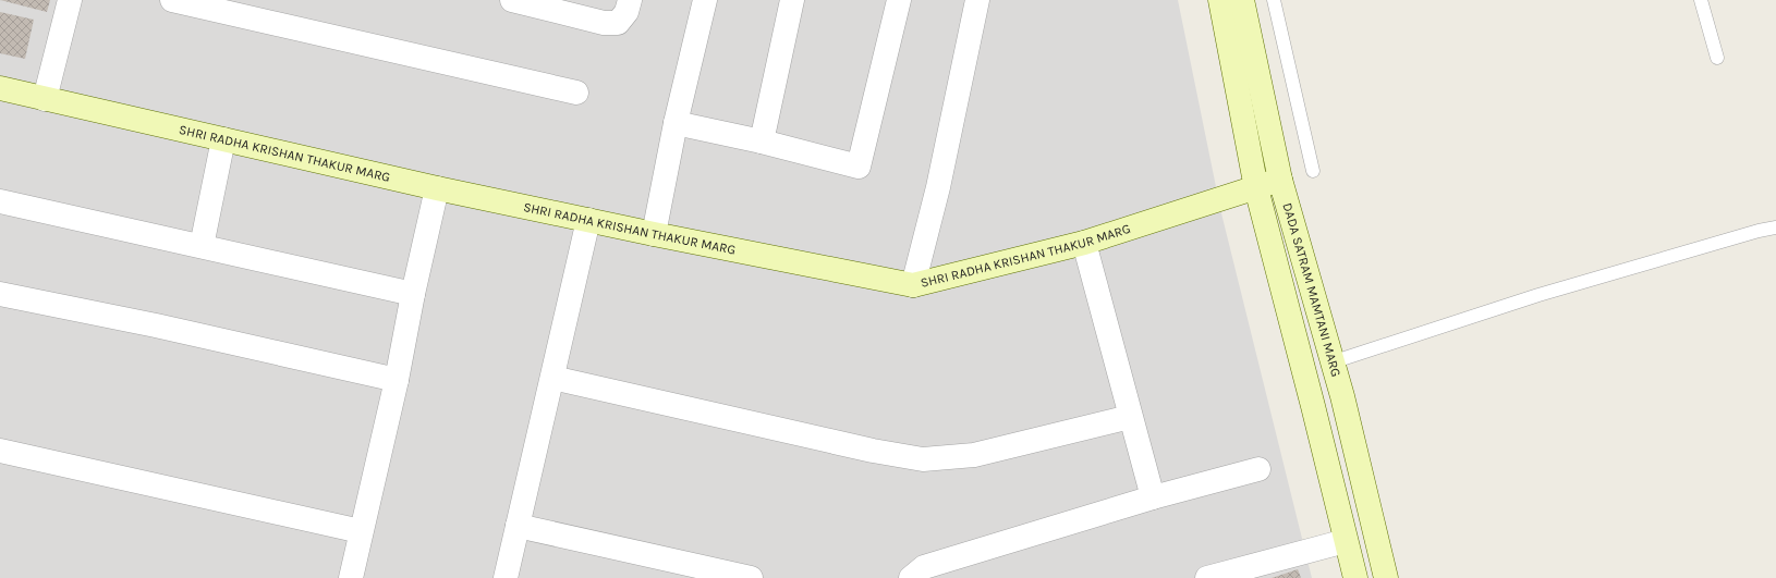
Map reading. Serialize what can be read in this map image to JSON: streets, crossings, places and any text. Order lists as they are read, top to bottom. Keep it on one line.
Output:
{"streets":{"street":["SHRI RADHA KRISHAN THAKUR MARG","DADA SATRAM MAMTANI MARG"]},"crossings":[["SHRI RADHA KRISHAN THAKUR MARG","DADA SATRAM MAMTANI MARG"]]}
